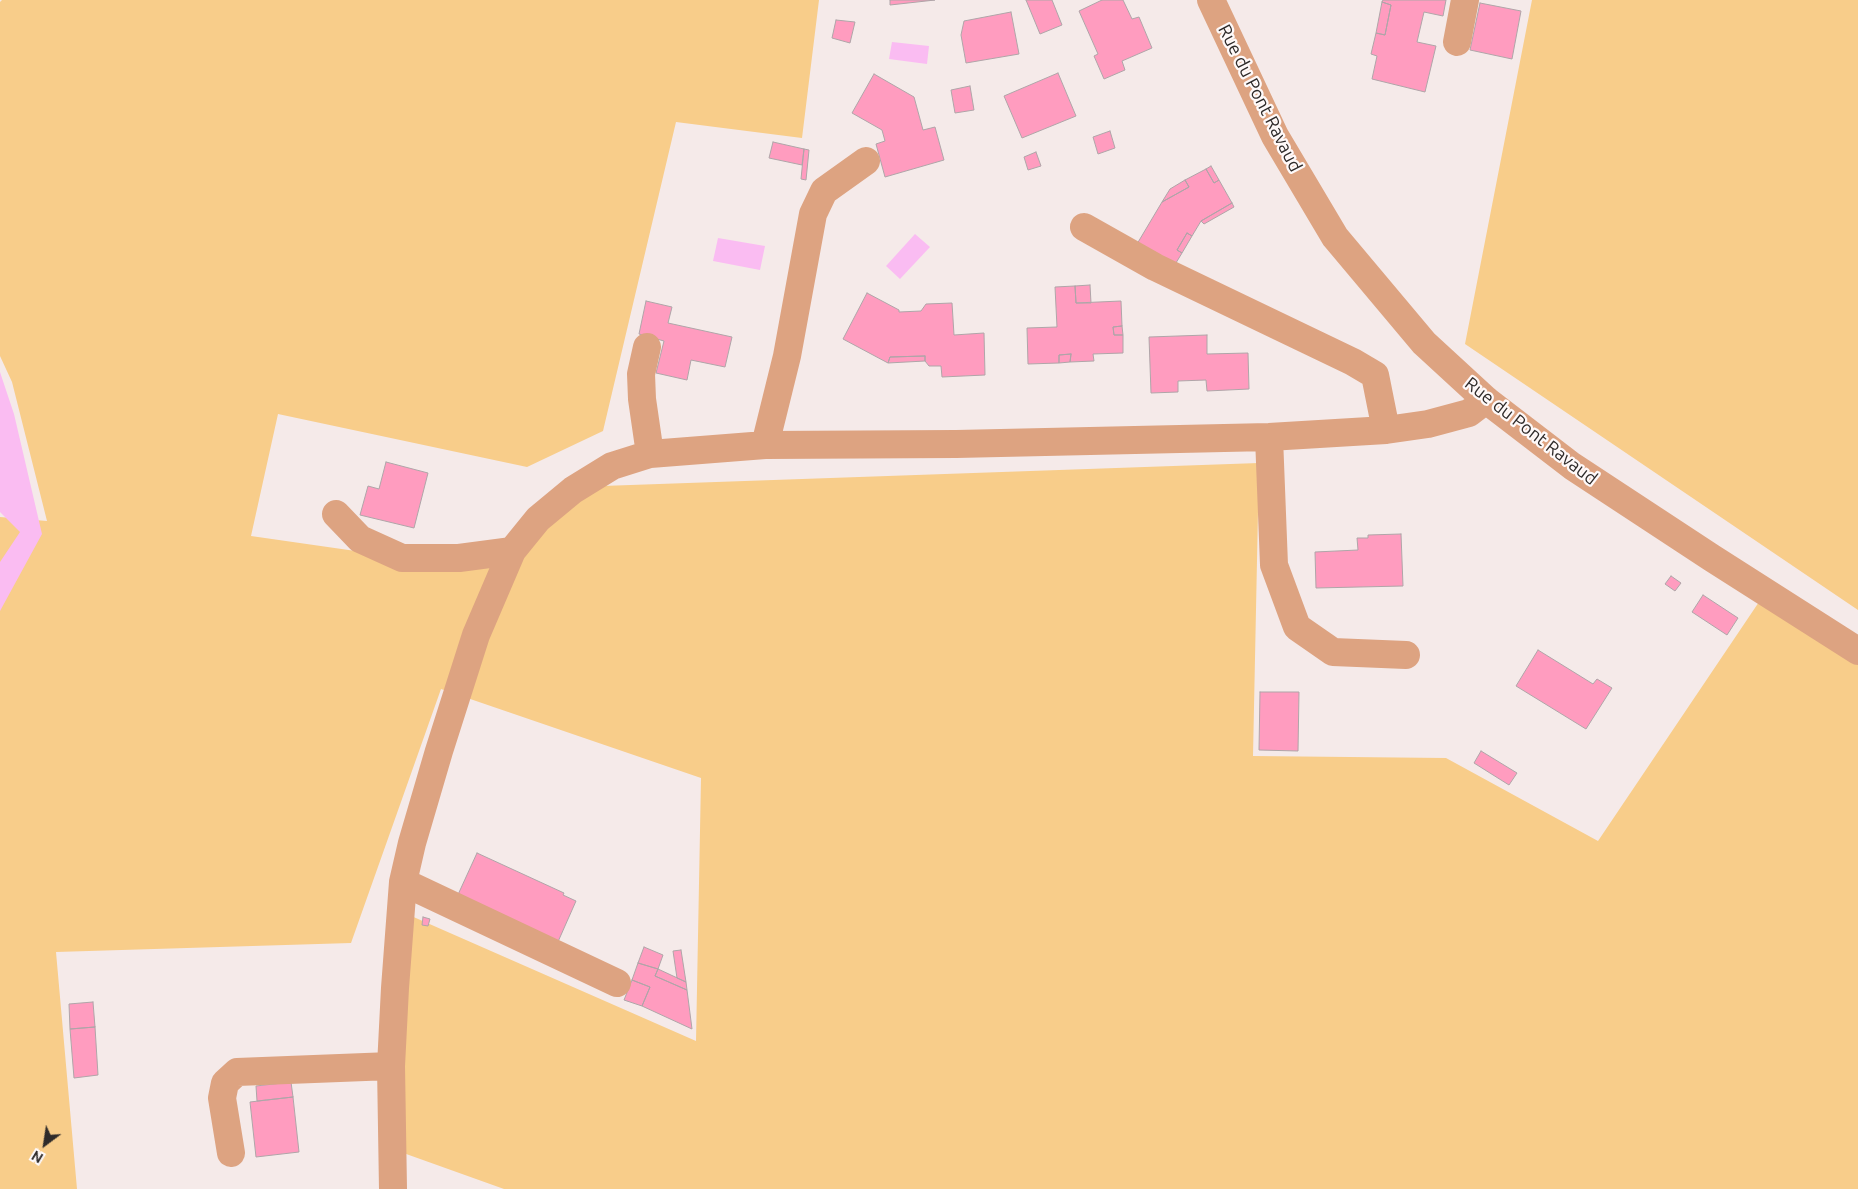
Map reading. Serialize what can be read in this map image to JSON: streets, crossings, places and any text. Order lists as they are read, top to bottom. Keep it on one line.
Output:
{"streets":{"street":["Rue du Pont Ravaud"]},"north":"bottom left"}
